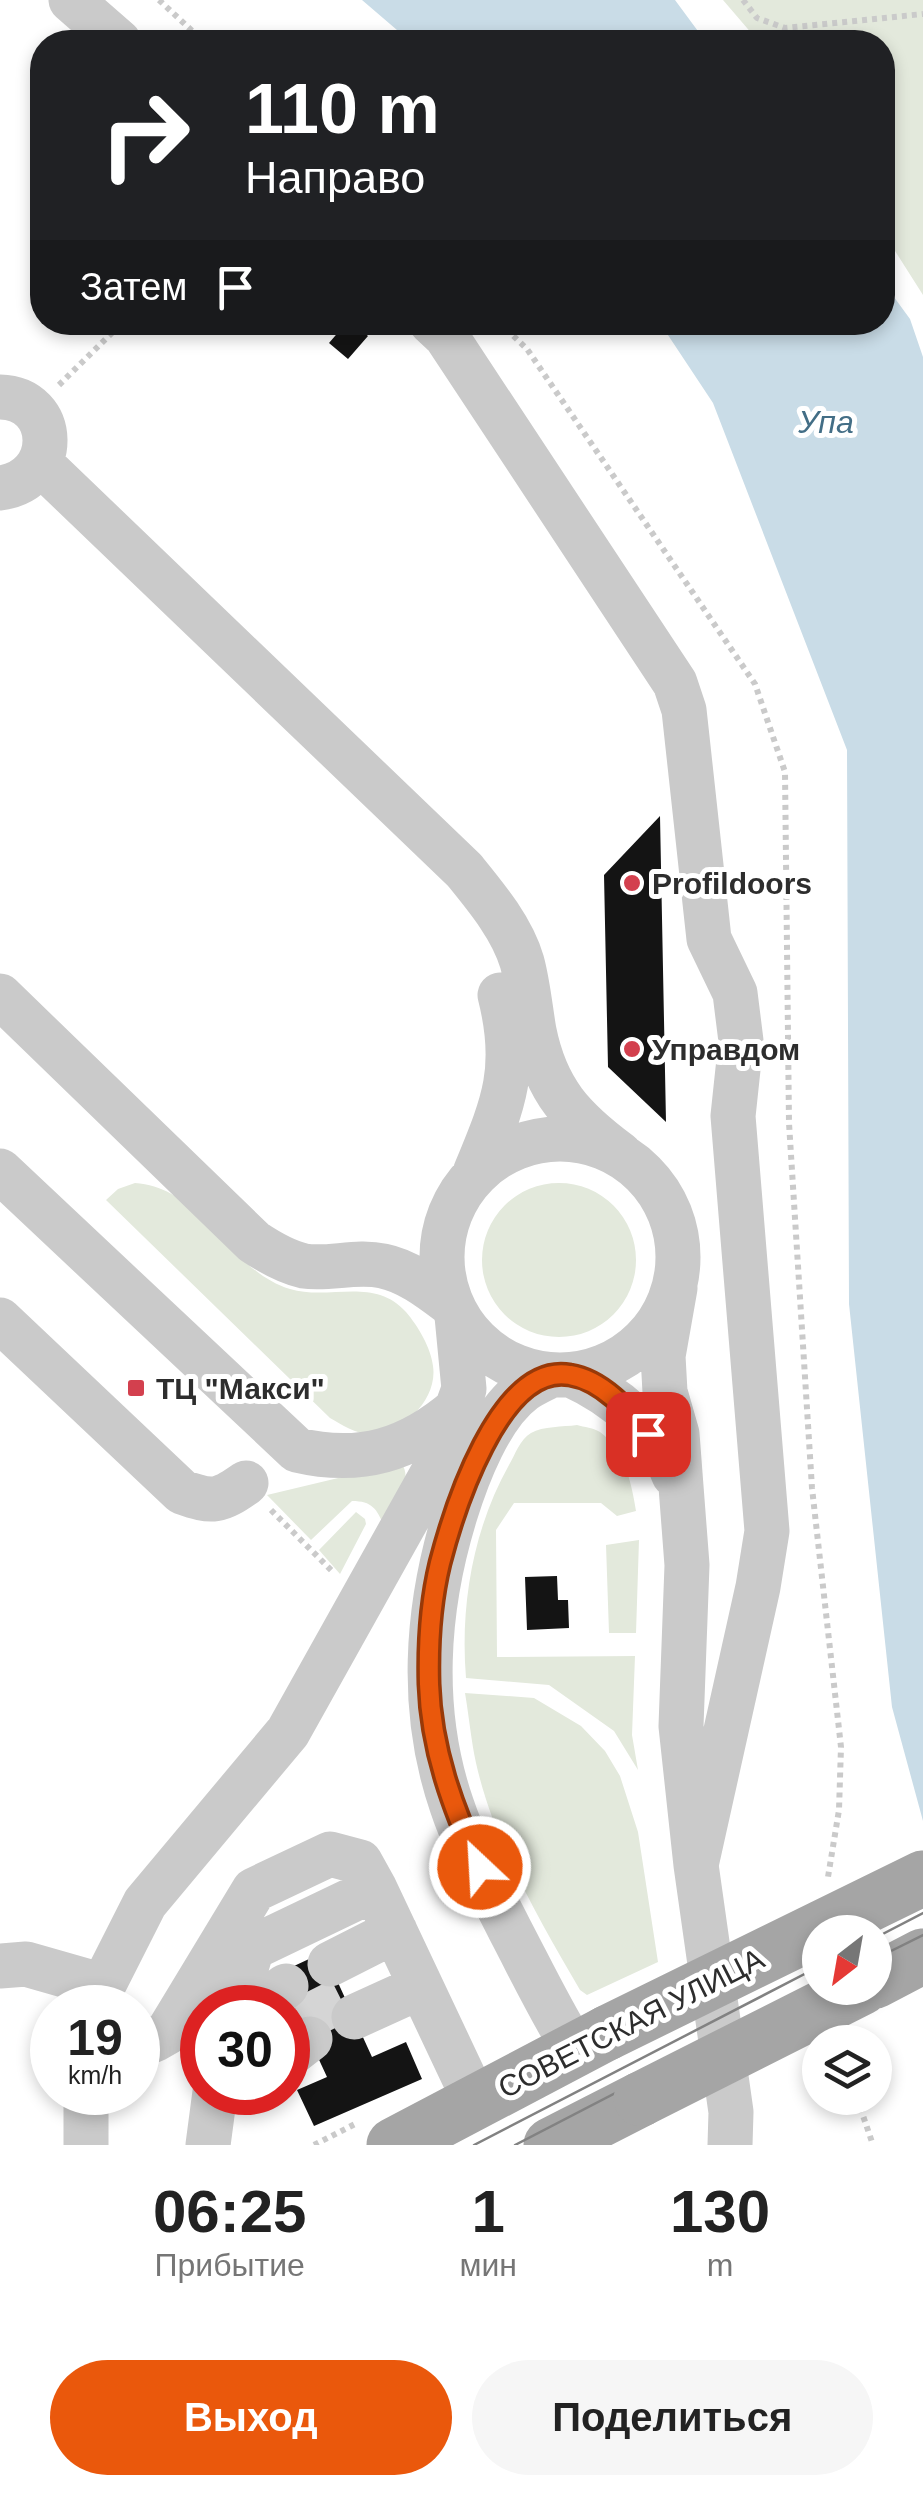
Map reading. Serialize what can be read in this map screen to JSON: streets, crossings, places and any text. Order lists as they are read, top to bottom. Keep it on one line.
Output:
{"streets":{"main road":["СОВЕТСКАЯ УЛИЦА"]},"water":["Упа"],"places":{"other":["Profildoors","Управдом"],"transit":["ТЦ \"Макси\""]},"north":"bottom left","page":{"turn":["110 m","Направо"],"then":"Затем","speed":"19 km/h","limit":"30","eta":["06:25","Прибытие","1","мин","130","m"],"buttons":["Выход","Поделиться"]}}
